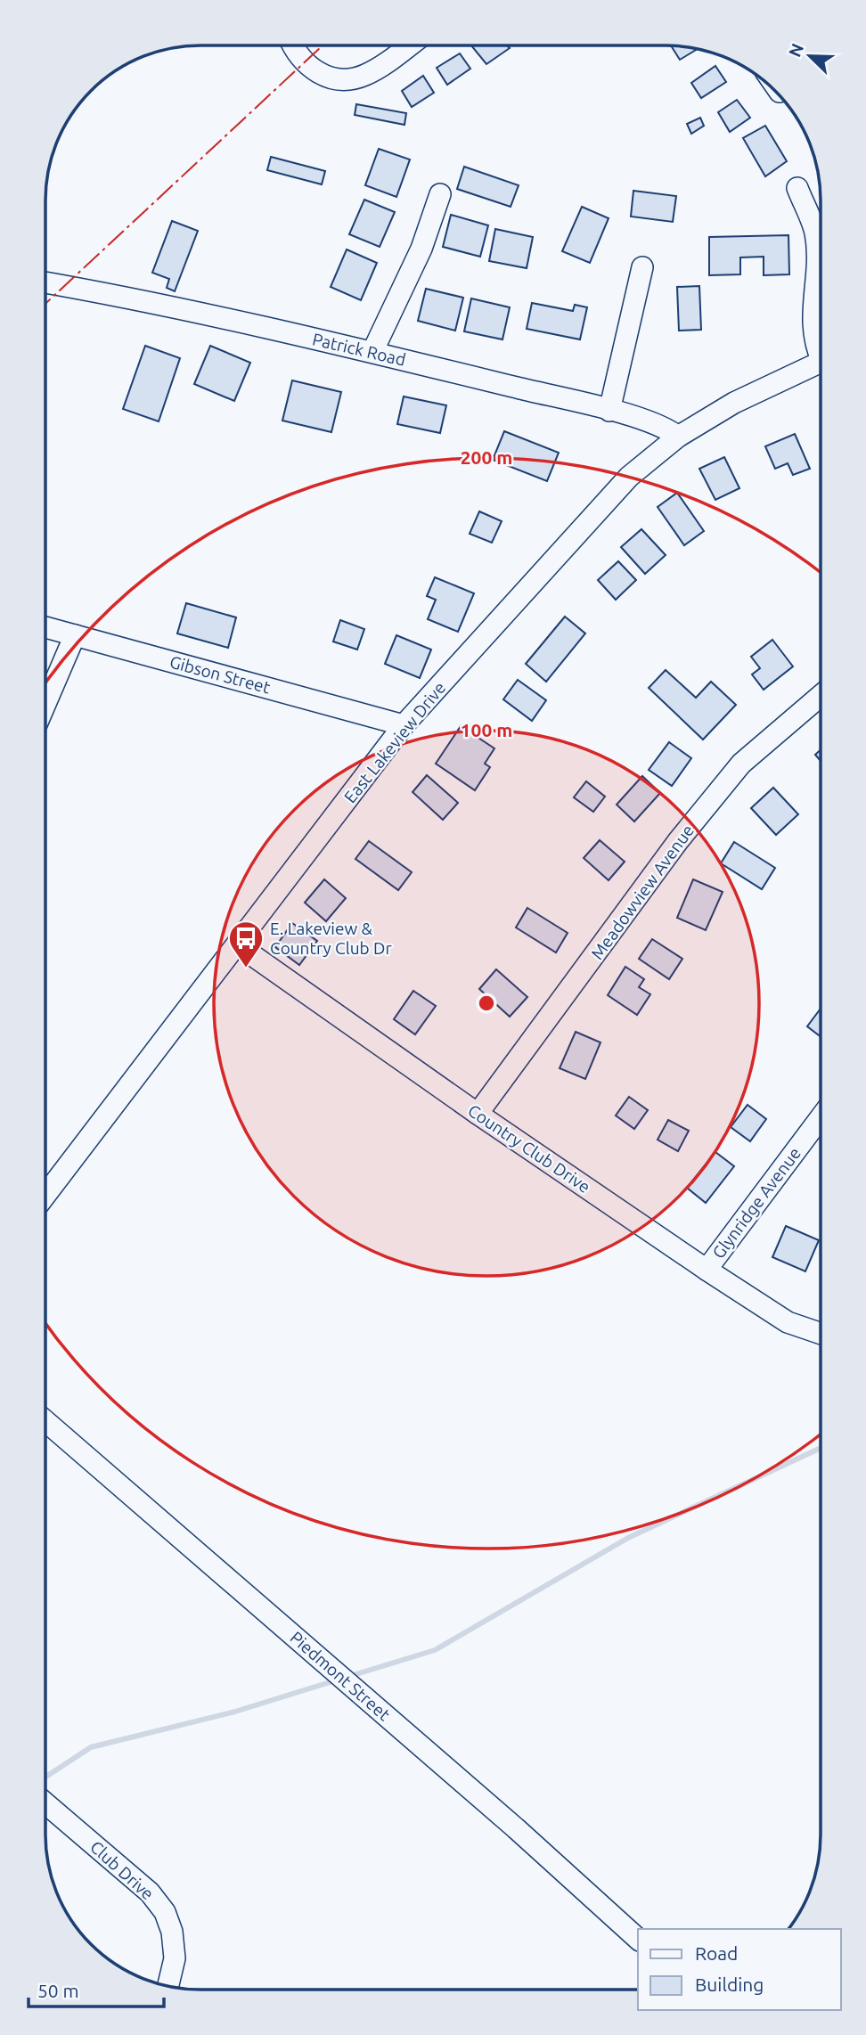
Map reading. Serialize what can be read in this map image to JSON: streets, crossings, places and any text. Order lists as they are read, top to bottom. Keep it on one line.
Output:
{"streets":{"street":["Patrick Road","Gibson Street","East Lakeview Drive","Meadowview Avenue","Country Club Drive","Glynridge Avenue","Piedmont Street","Club Drive"]},"crossings":[["Patrick Road","East Lakeview Drive"],["Gibson Street","East Lakeview Drive"],["East Lakeview Drive","Country Club Drive"],["Meadowview Avenue","Country Club Drive"],["Country Club Drive","Glynridge Avenue"]],"places":{"bus stop":["E. Lakeview & Country Club Dr"]},"legend":["Road","Building"],"scale_bar":"50 m","north":"top left","rings":["200 m","100 m"]}
